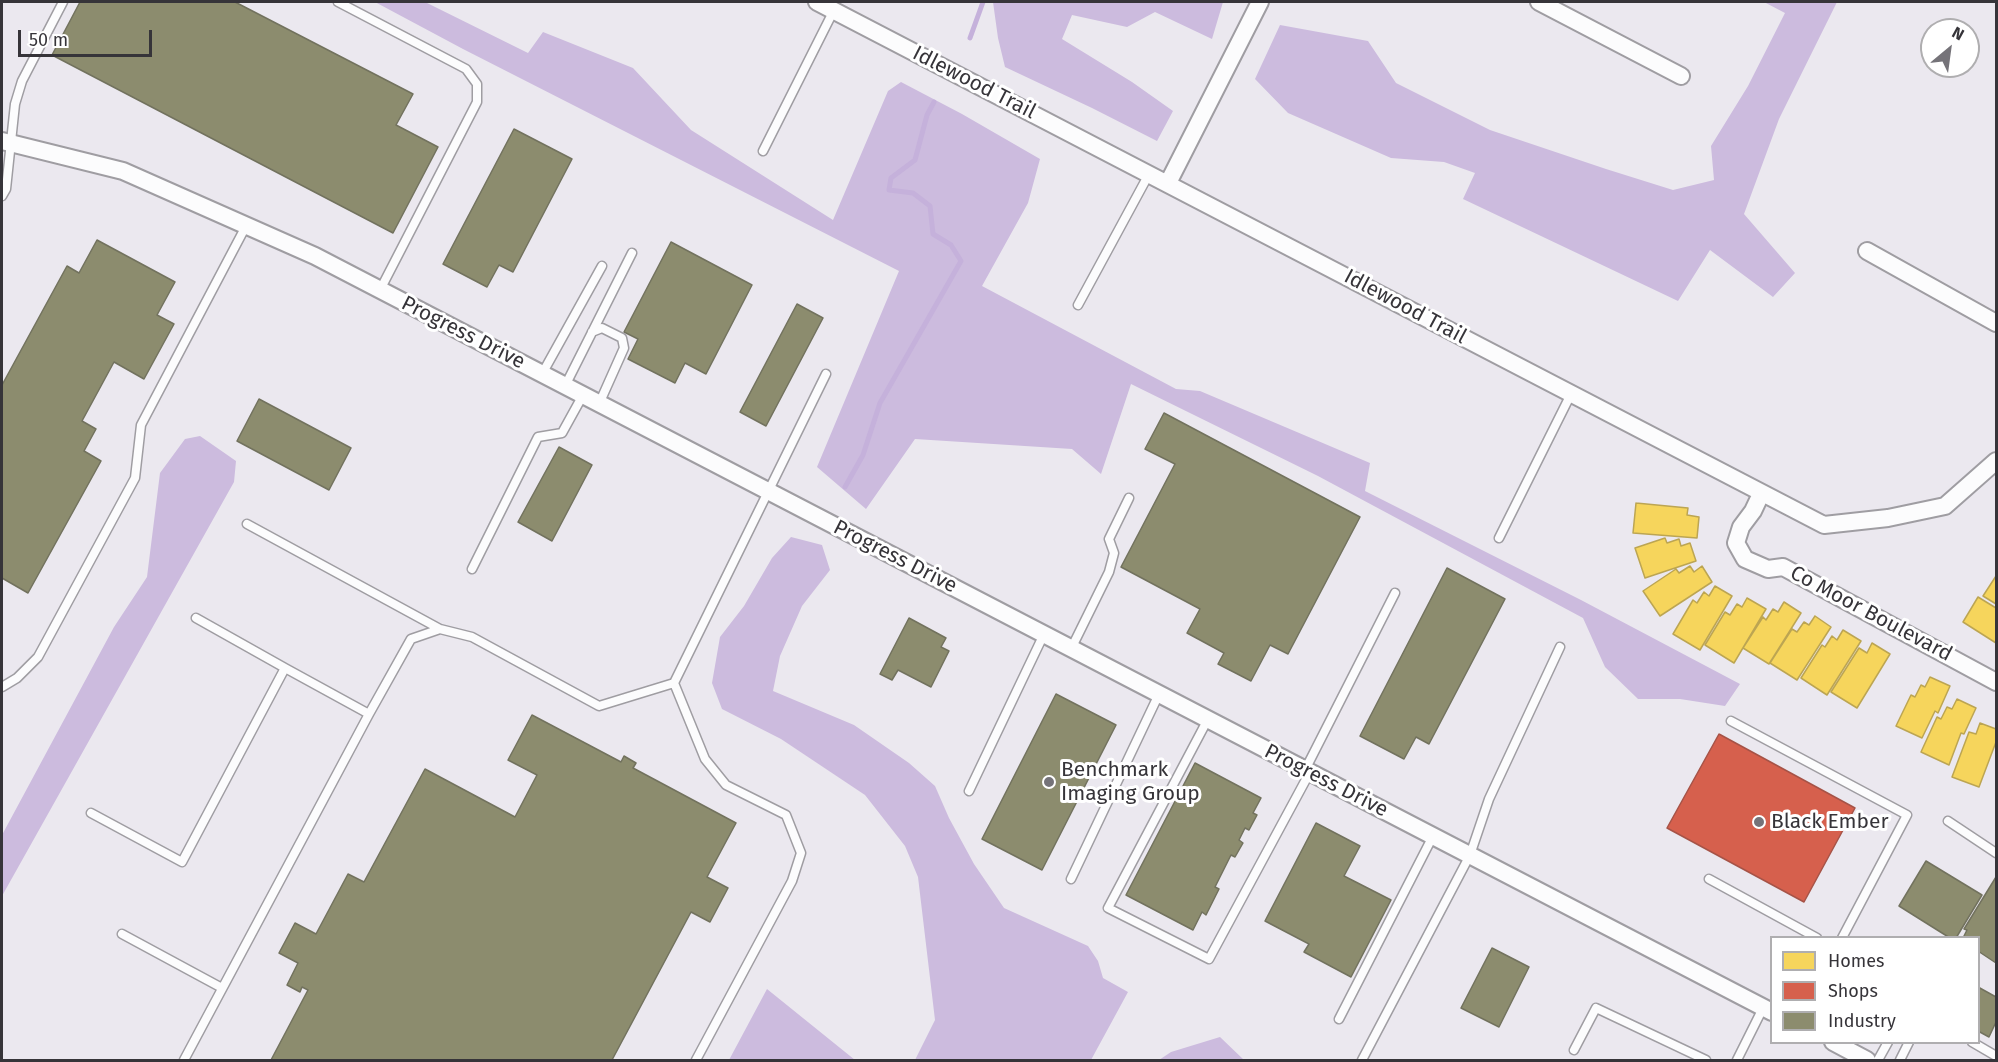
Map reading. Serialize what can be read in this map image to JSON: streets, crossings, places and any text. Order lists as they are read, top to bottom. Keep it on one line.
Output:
{"streets":{"street":["Idlewood Trail","Progress Drive","Co Moor Boulevard"]},"crossings":[["Idlewood Trail","Co Moor Boulevard"]],"places":["Benchmark Imaging Group","Black Ember"],"legend":["Homes","Shops","Industry"],"scale_bar":"50 m","north":"top right"}
